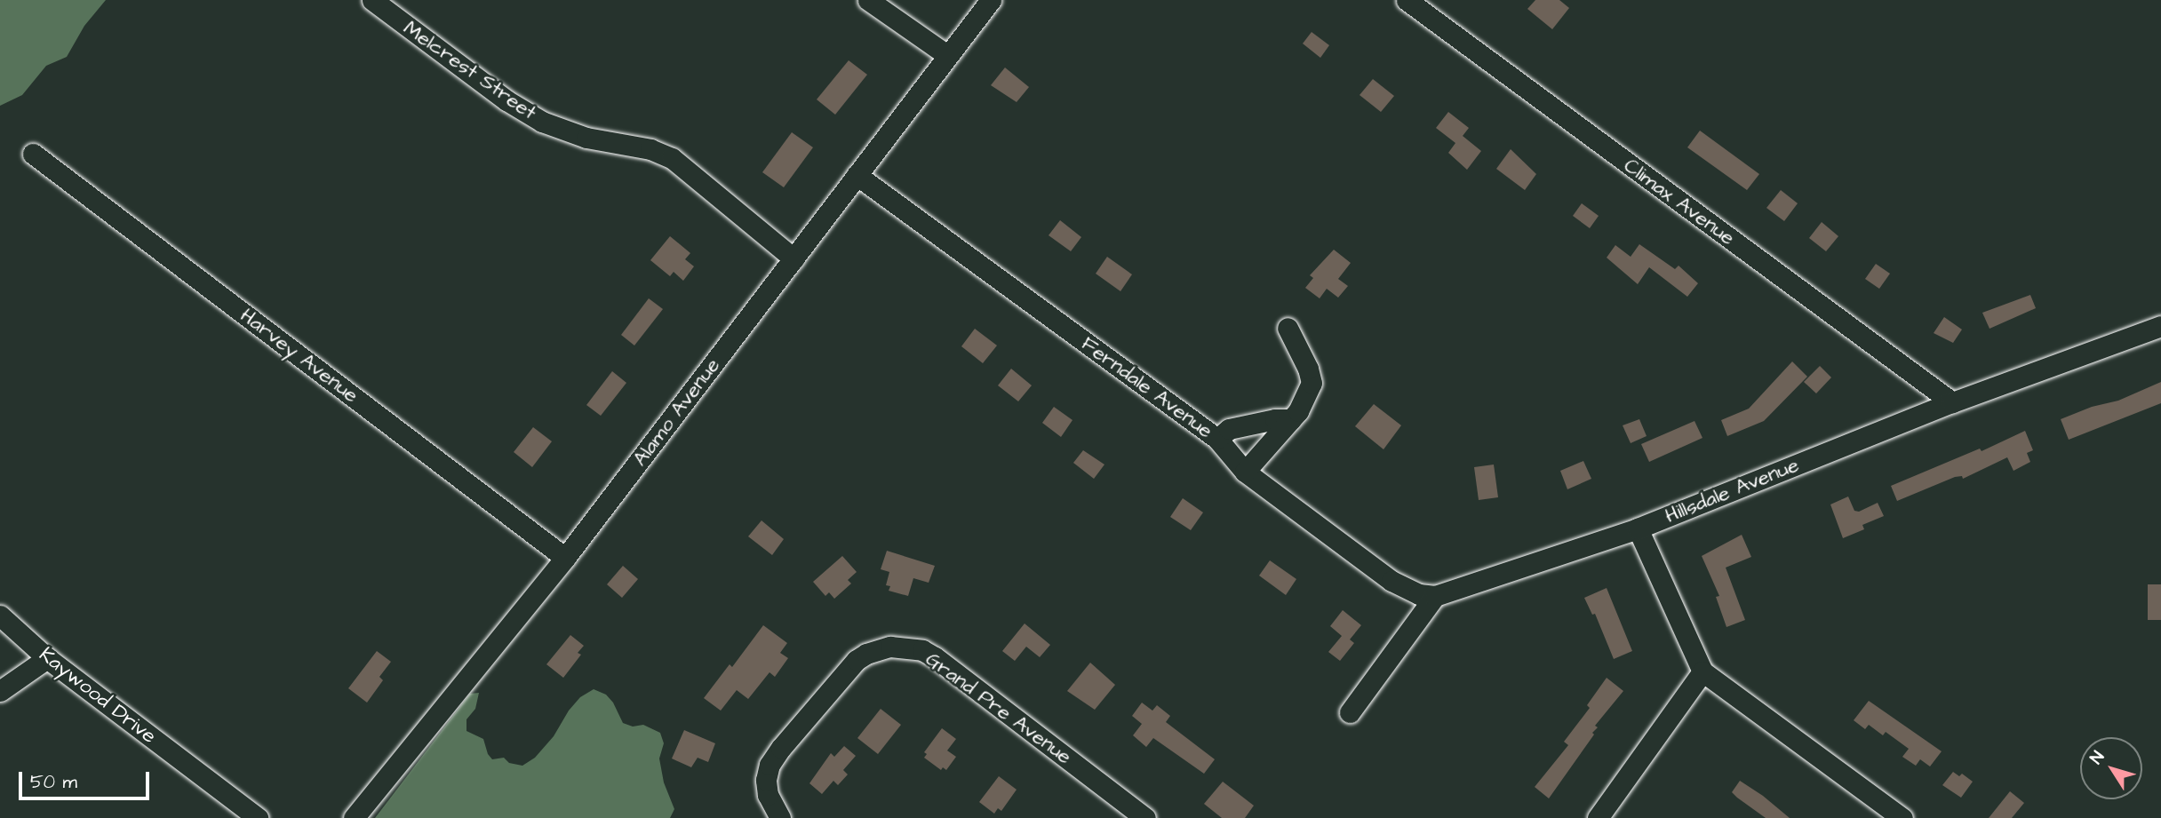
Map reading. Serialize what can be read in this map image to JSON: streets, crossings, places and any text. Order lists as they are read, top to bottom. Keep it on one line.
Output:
{"streets":{"street":["Melcrest Street","Climax Avenue","Harvey Avenue","Ferndale Avenue","Alamo Avenue","Hillsdale Avenue","Kaywood Drive","Grand Pre Avenue"]},"crossings":[["Melcrest Street","Alamo Avenue"],["Climax Avenue","Hillsdale Avenue"],["Harvey Avenue","Alamo Avenue"],["Ferndale Avenue","Alamo Avenue"],["Ferndale Avenue","Hillsdale Avenue"]],"scale_bar":"50 m","north":"top left"}
